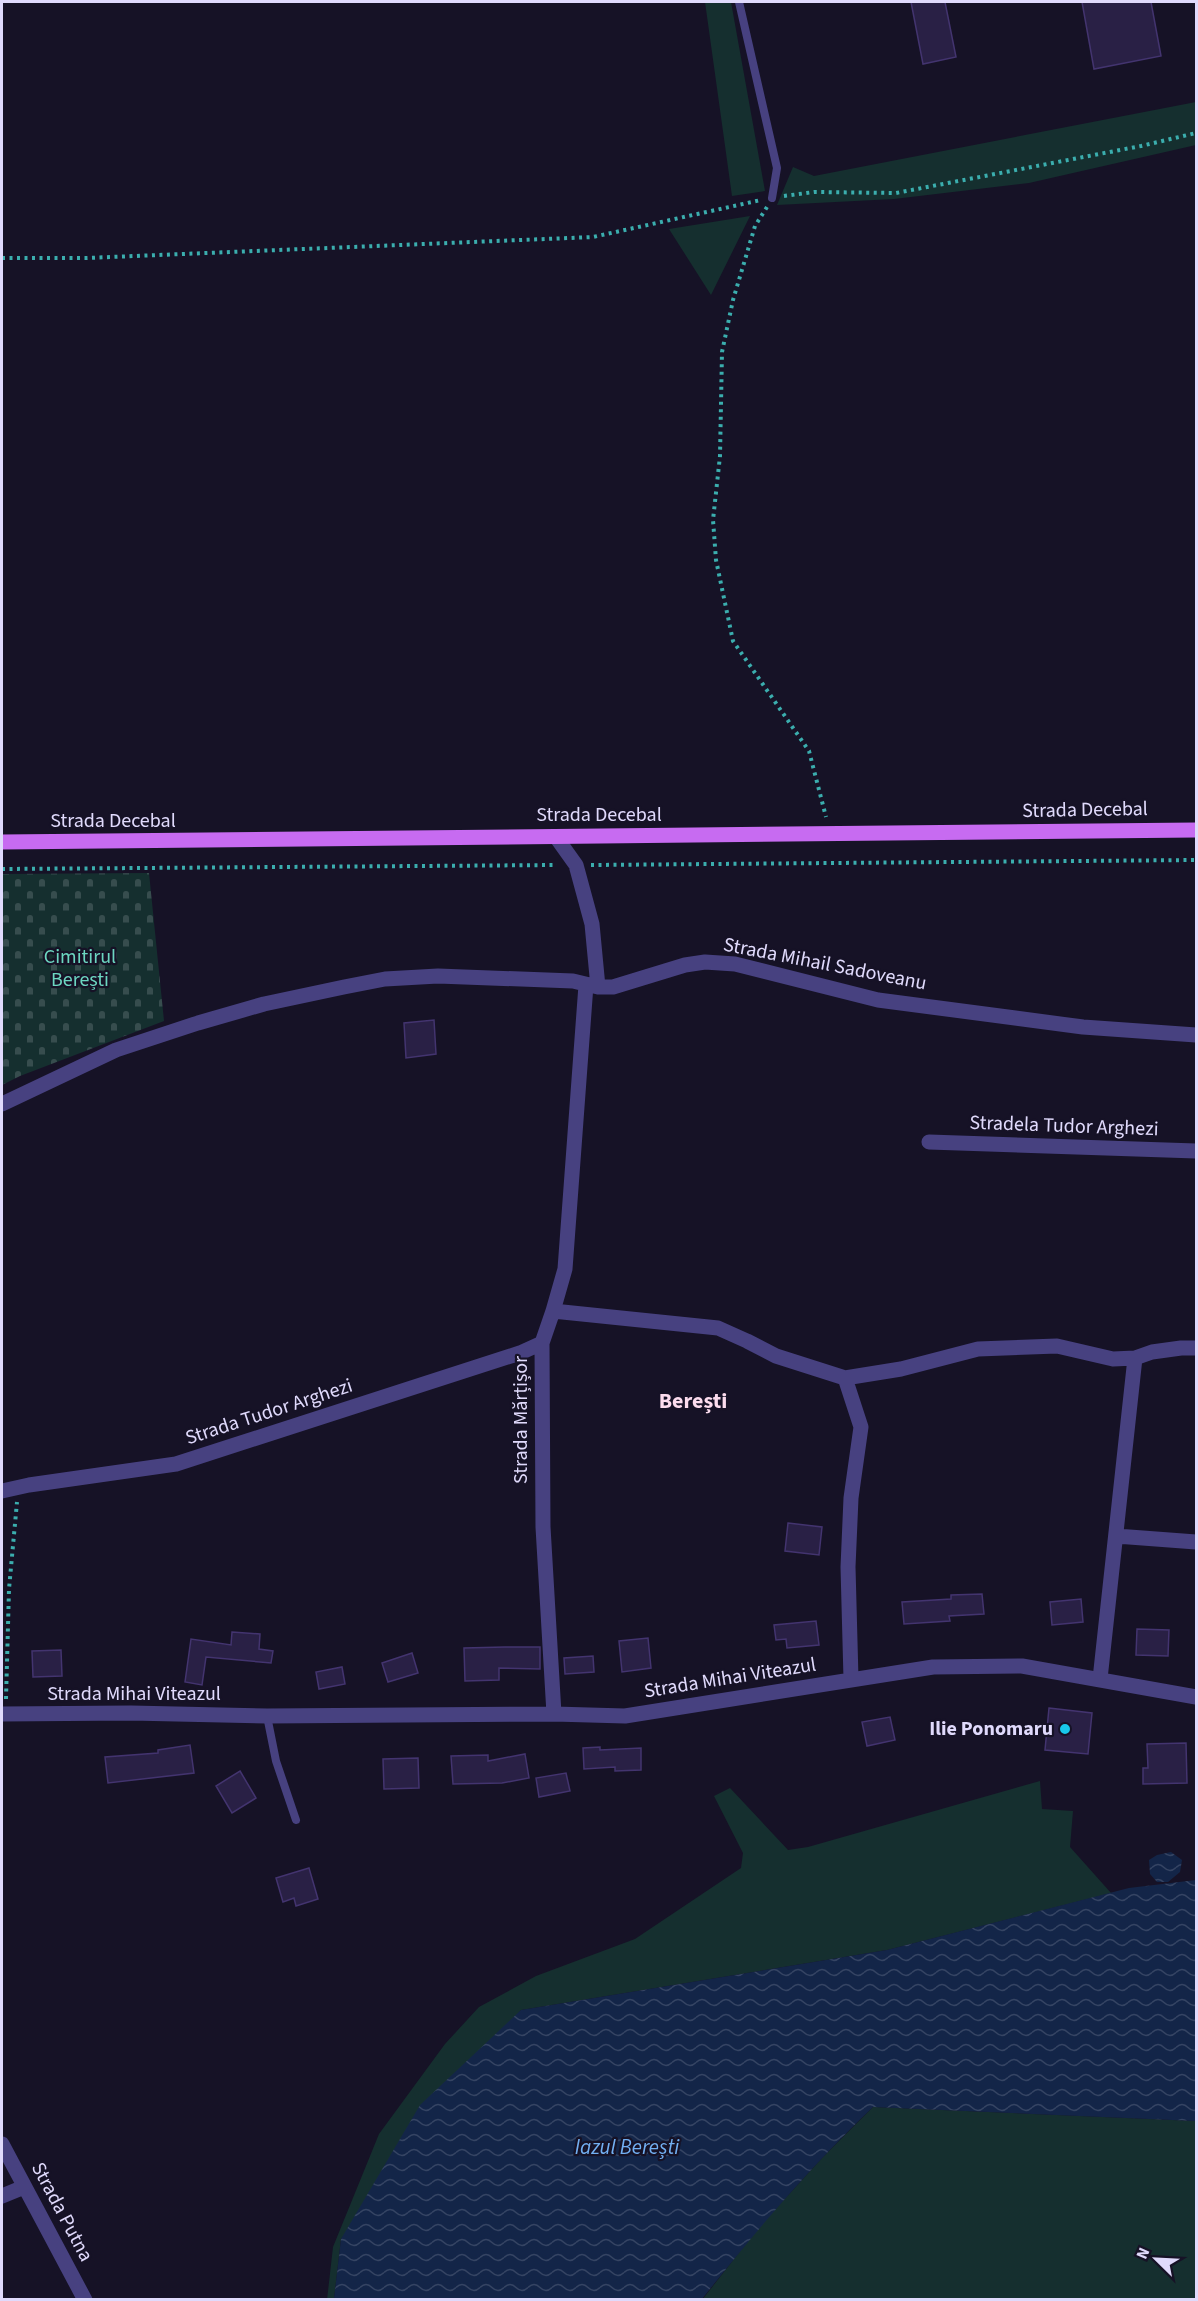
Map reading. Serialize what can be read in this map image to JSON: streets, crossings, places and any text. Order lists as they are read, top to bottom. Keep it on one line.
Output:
{"streets":{"main road":["Strada Decebal"],"street":["Strada Mihail Sadoveanu","Stradela Tudor Arghezi","Strada Tudor Arghezi","Strada Mărțișor","Strada Mihai Viteazul","Strada Putna"]},"crossings":[["Strada Decebal","Strada Mărțișor"],["Strada Mihail Sadoveanu","Strada Mărțișor"],["Strada Tudor Arghezi","Strada Mărțișor"],["Strada Mărțișor","Strada Mihai Viteazul"]],"districts":["Berești"],"water":["Iazul Berești"],"parks":["Cimitirul Berești"],"places":["Ilie Ponomaru"],"north":"top left"}
